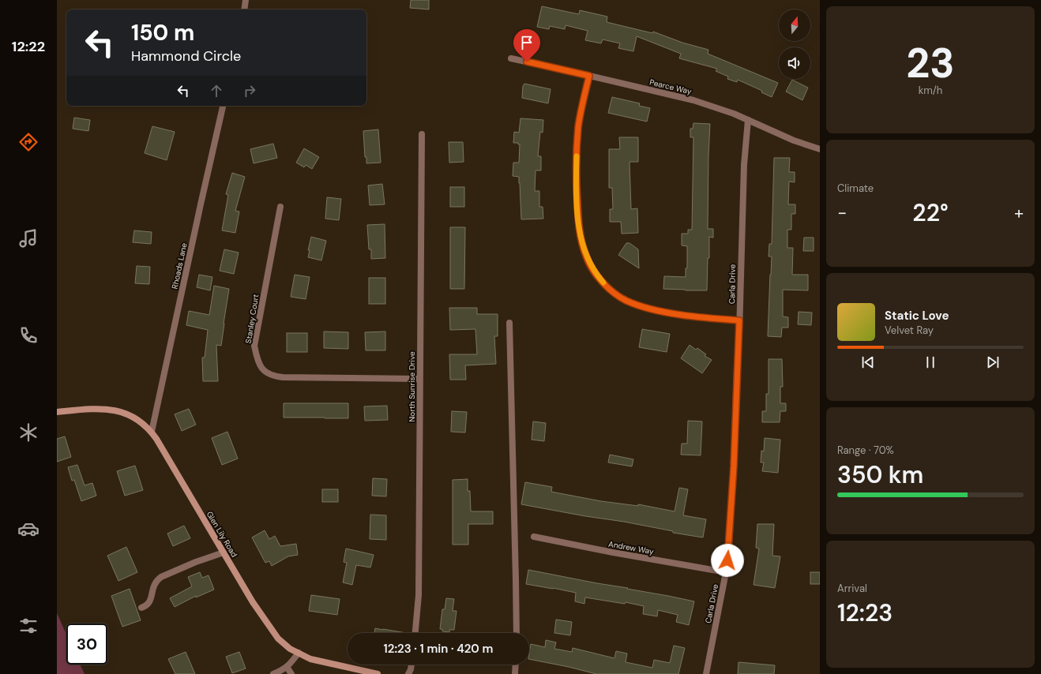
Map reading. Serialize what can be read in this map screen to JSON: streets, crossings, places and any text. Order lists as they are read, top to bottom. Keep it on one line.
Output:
{"streets":{"street":["Pearce Way","Rhoads Lane","Carla Drive","Stanley Court","North Sunrise Drive","Glen Lily Road","Andrew Way"]},"crossings":[["Pearce Way","Carla Drive"],["Rhoads Lane","Glen Lily Road"],["Carla Drive","Andrew Way"],["Stanley Court","North Sunrise Drive"]],"north":"top","page":{"tabs":"12:22","tile":[["23","km/h"],"Climate",["Range · 70%","350 km"],["Arrival","12:23"]],"turn":["150 m","Hammond Circle"],"heat":["−","22°","+"],"song":["Static Love","Velvet Ray"],"limit":"30","trip":"12:23 · 1 min · 420 m"}}
